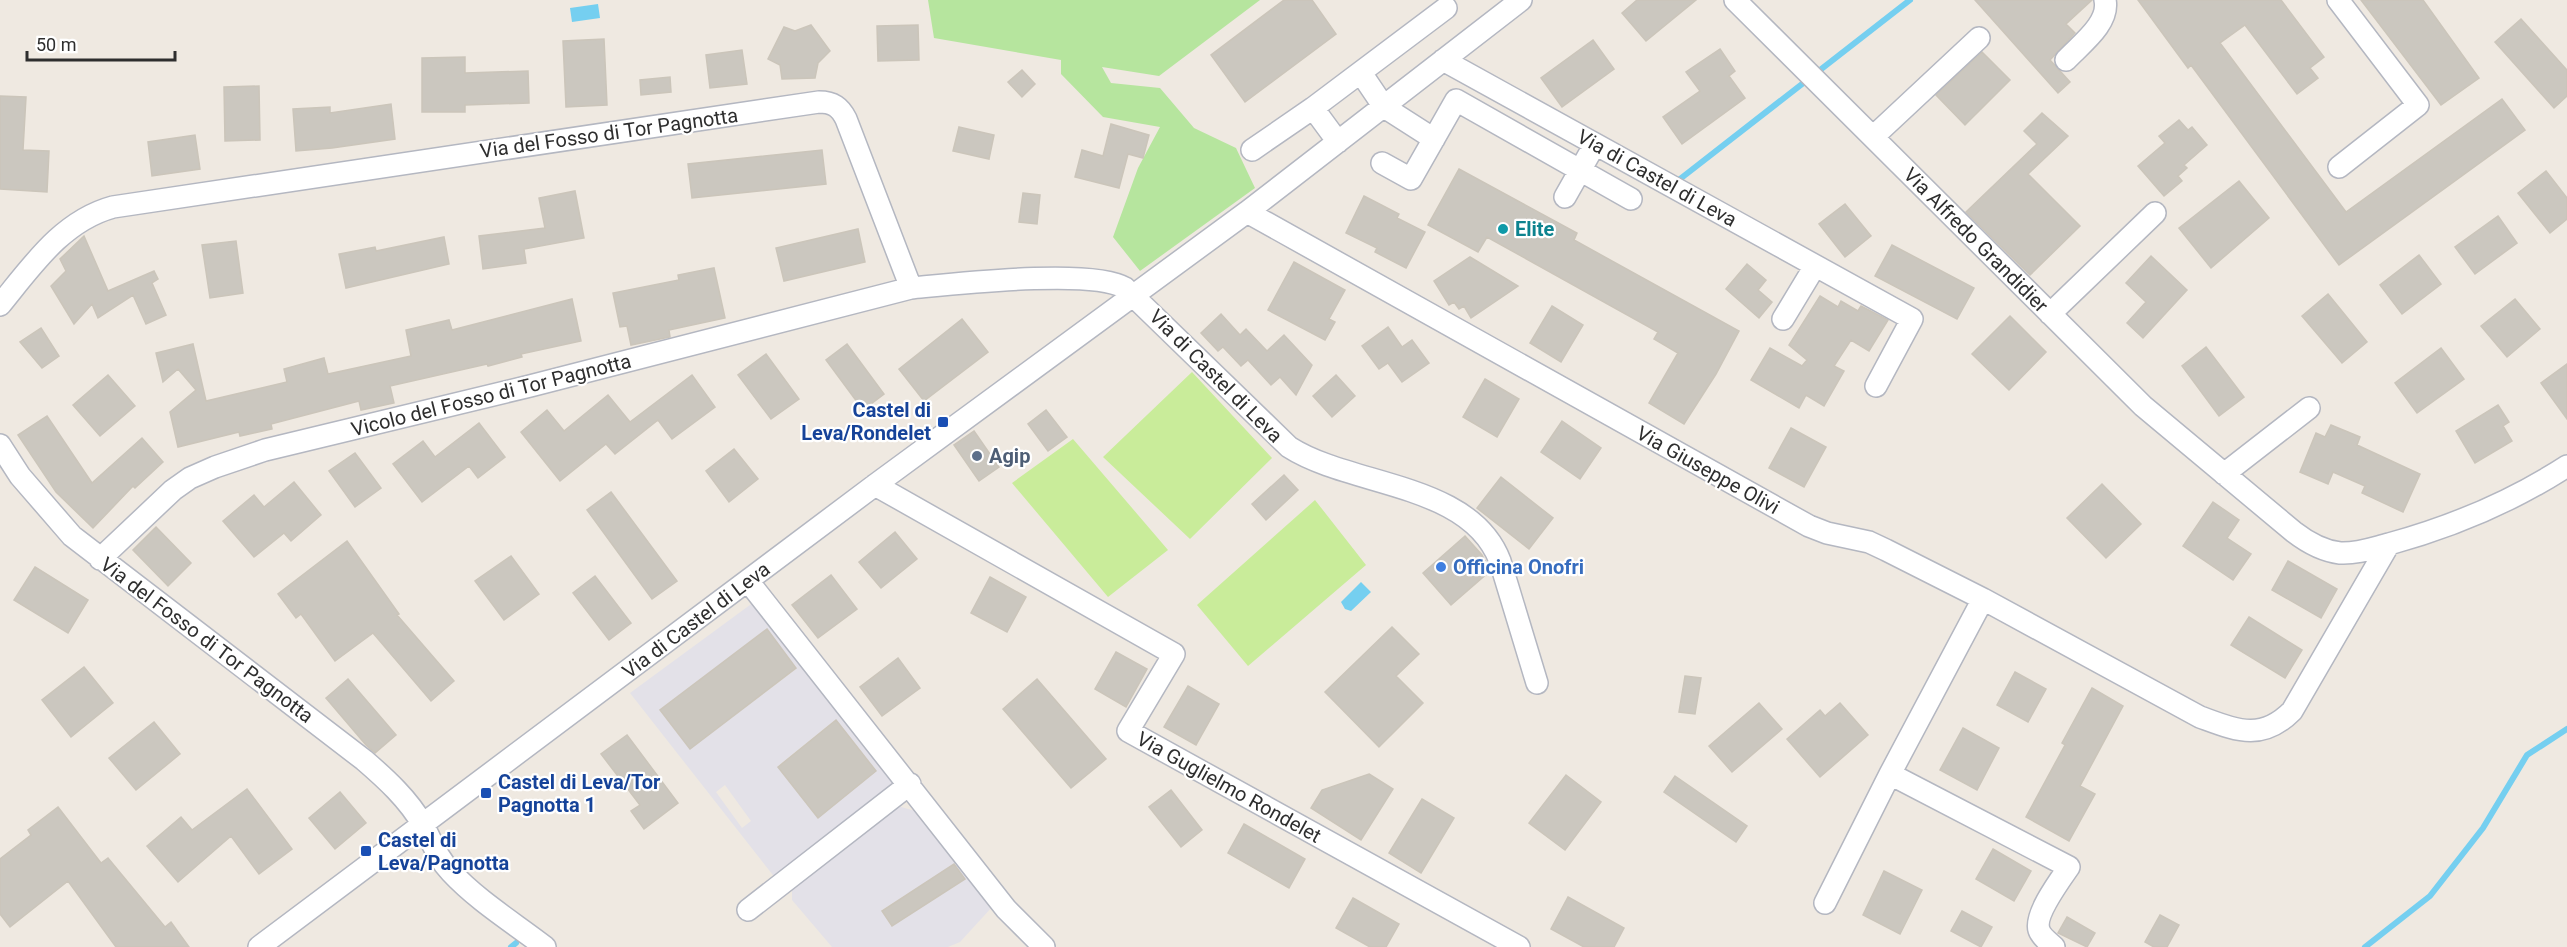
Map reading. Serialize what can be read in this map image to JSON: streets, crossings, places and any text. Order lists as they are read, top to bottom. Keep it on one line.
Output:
{"streets":{"street":["Via del Fosso di Tor Pagnotta","Via di Castel di Leva","Via Alfredo Grandidier","Vicolo del Fosso di Tor Pagnotta","Via Giuseppe Olivi","Via Guglielmo Rondelet"]},"crossings":[["Via del Fosso di Tor Pagnotta","Via di Castel di Leva"],["Via del Fosso di Tor Pagnotta","Vicolo del Fosso di Tor Pagnotta"],["Via di Castel di Leva","Via Giuseppe Olivi"],["Via di Castel di Leva","Via Guglielmo Rondelet"],["Via Alfredo Grandidier","Via Giuseppe Olivi"]],"places":{"other":["Elite","Agip","Officina Onofri"],"transit":["Castel di Leva/Rondelet","Castel di Leva/Tor Pagnotta 1","Castel di Leva/Pagnotta"]},"scale_bar":"50 m"}
